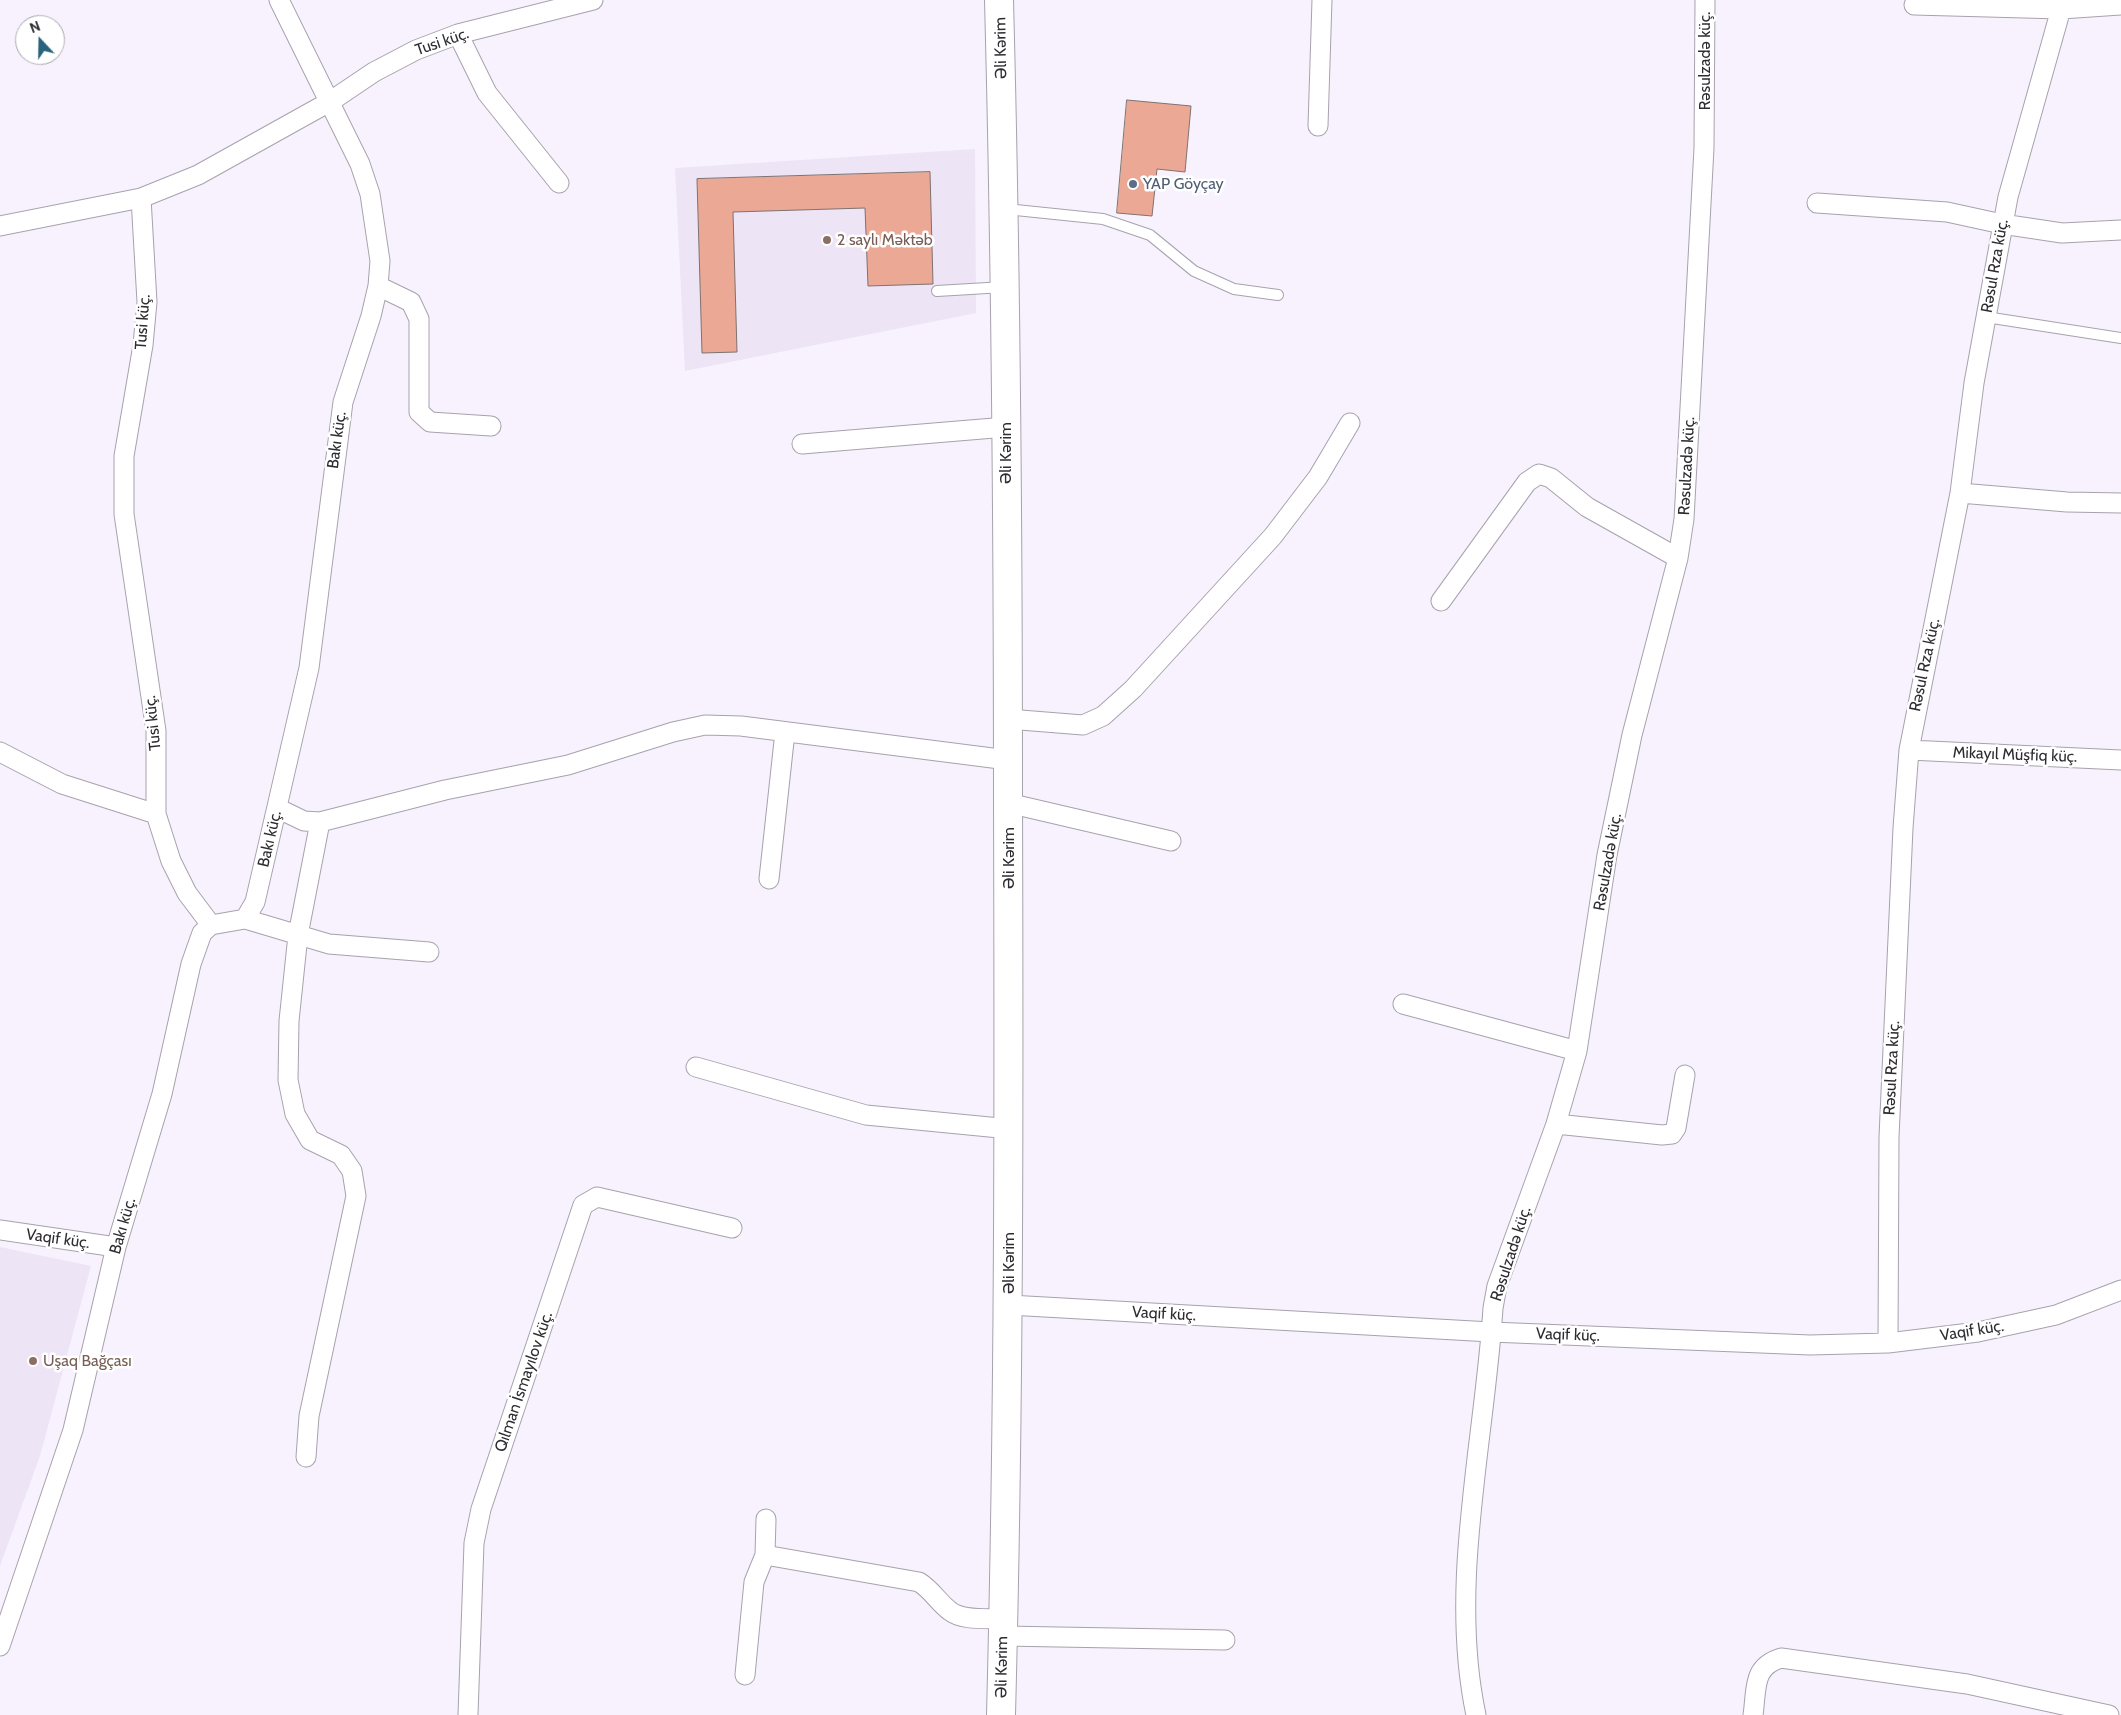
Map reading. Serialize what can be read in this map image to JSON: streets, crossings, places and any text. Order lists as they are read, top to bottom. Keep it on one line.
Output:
{"streets":{"main road":["Əli Kərim"],"street":["Tusi küç.","Rəsulzadə küç.","Rəsul Rza küç.","Bakı küç.","Mikayıl Müşfiq küç.","Vaqif küç.","Qılman İsmayılov küç."]},"crossings":[["Tusi küç.","Bakı küç."],["Əli Kərim","Vaqif küç."],["Rəsulzadə küç.","Vaqif küç."],["Rəsul Rza küç.","Mikayıl Müşfiq küç."],["Rəsul Rza küç.","Vaqif küç."],["Bakı küç.","Vaqif küç."]],"places":["YAP Göyçay","2 saylı Məktəb","Uşaq Bağçası"],"north":"top"}
